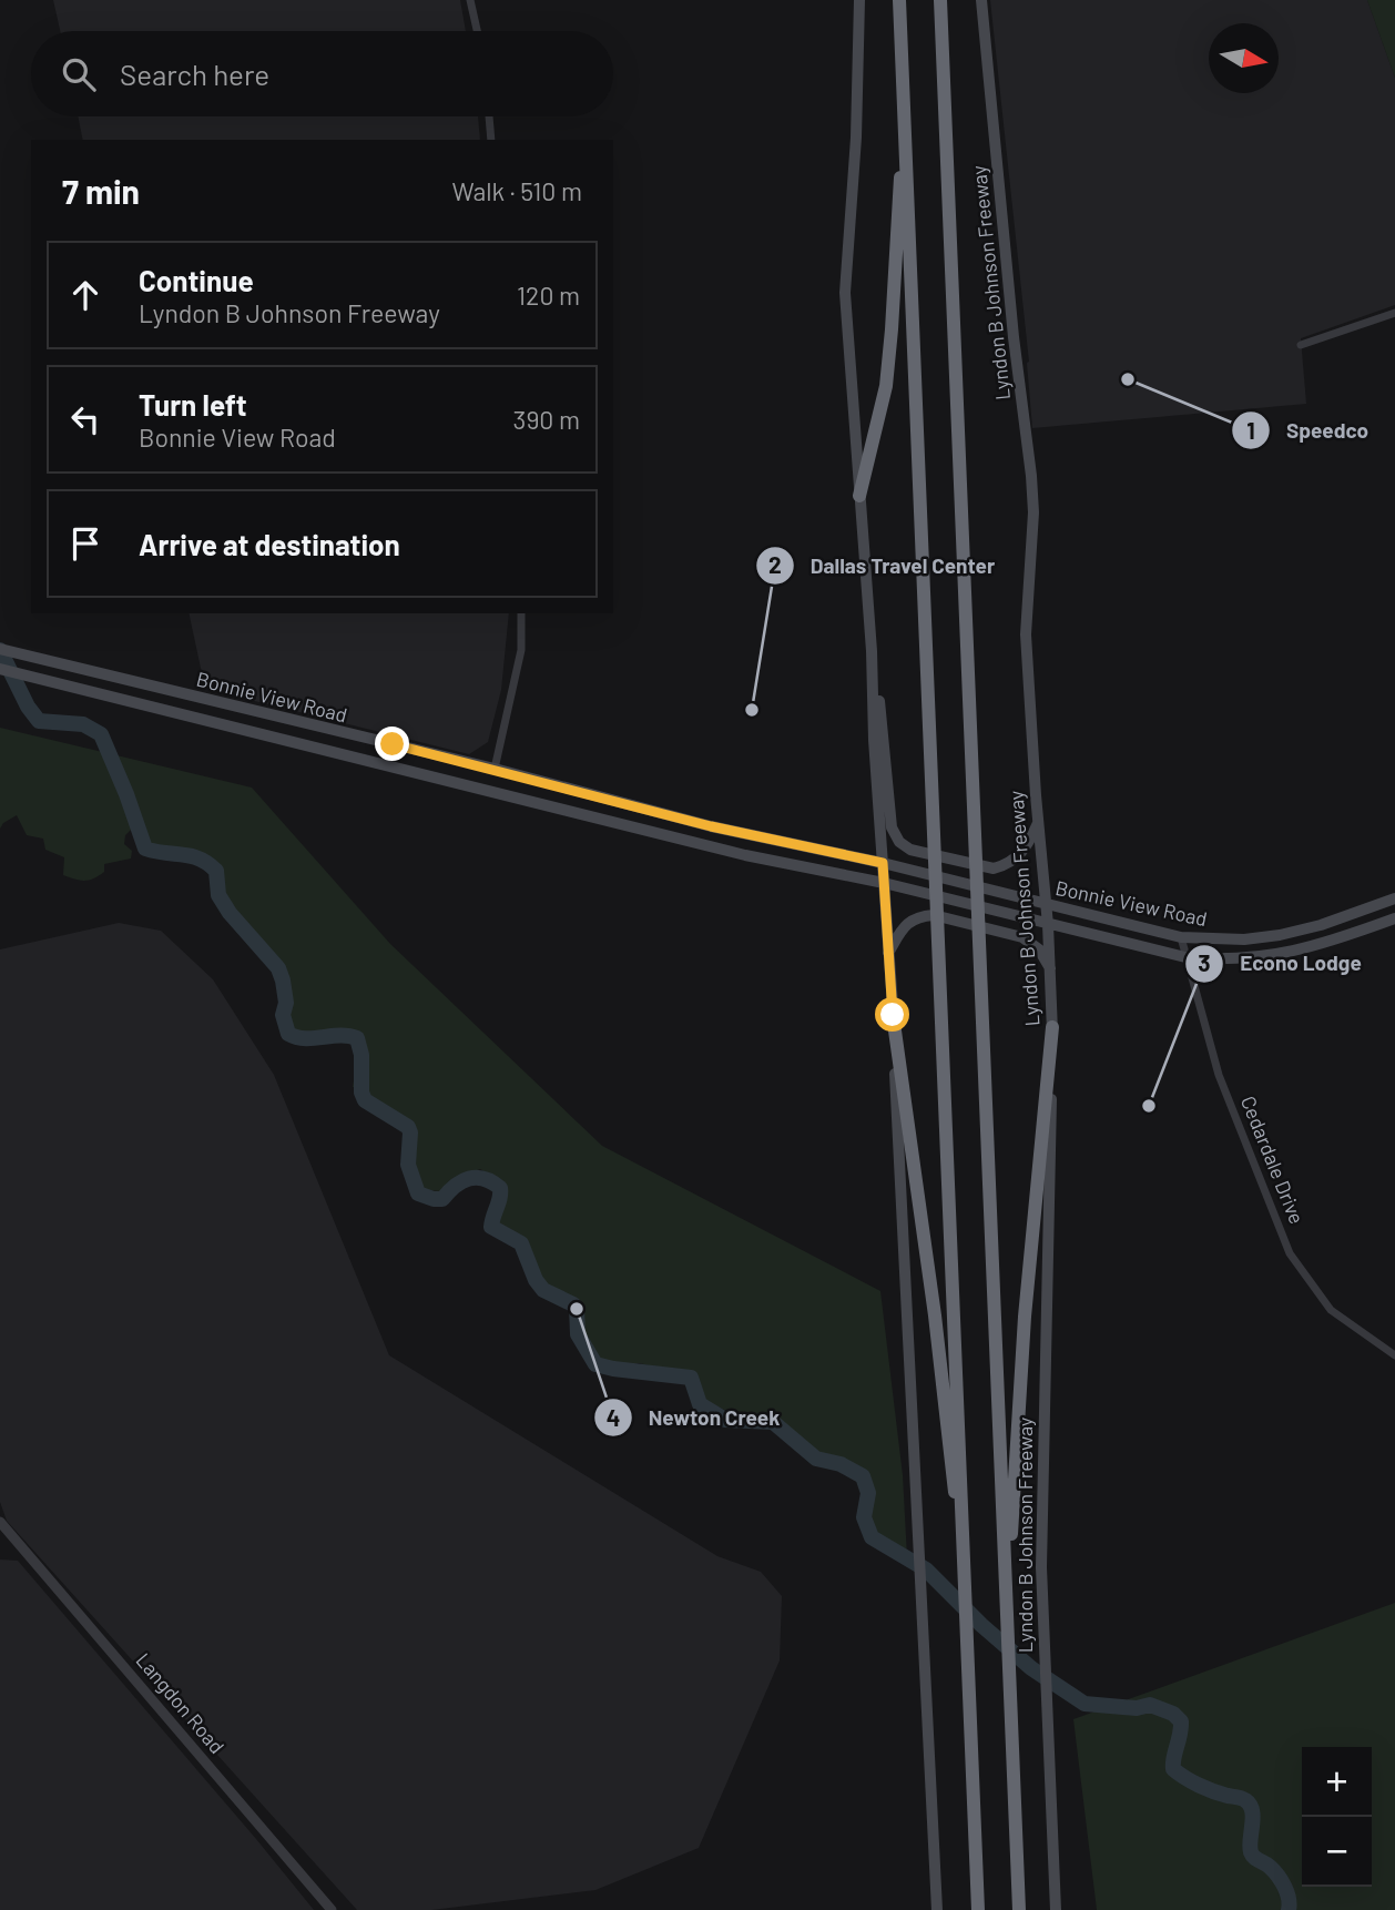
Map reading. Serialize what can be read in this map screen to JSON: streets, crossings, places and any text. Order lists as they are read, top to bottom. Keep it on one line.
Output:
{"streets":{"highway":["Lyndon B Johnson Freeway"],"main road":["Bonnie View Road"],"street":["Cedardale Drive","Langdon Road"]},"crossings":[["Lyndon B Johnson Freeway","Bonnie View Road"],["Bonnie View Road","Cedardale Drive"]],"places":["Speedco","Dallas Travel Center","Econo Lodge","Newton Creek"],"north":"right","page":{"search":"Search here","heading":["7 min","Walk · 510 m"],"list":[["Continue","Lyndon B Johnson Freeway","120 m"],["Turn left","Bonnie View Road","390 m"],"Arrive at destination"],"map_buttons":["+","−"]}}
